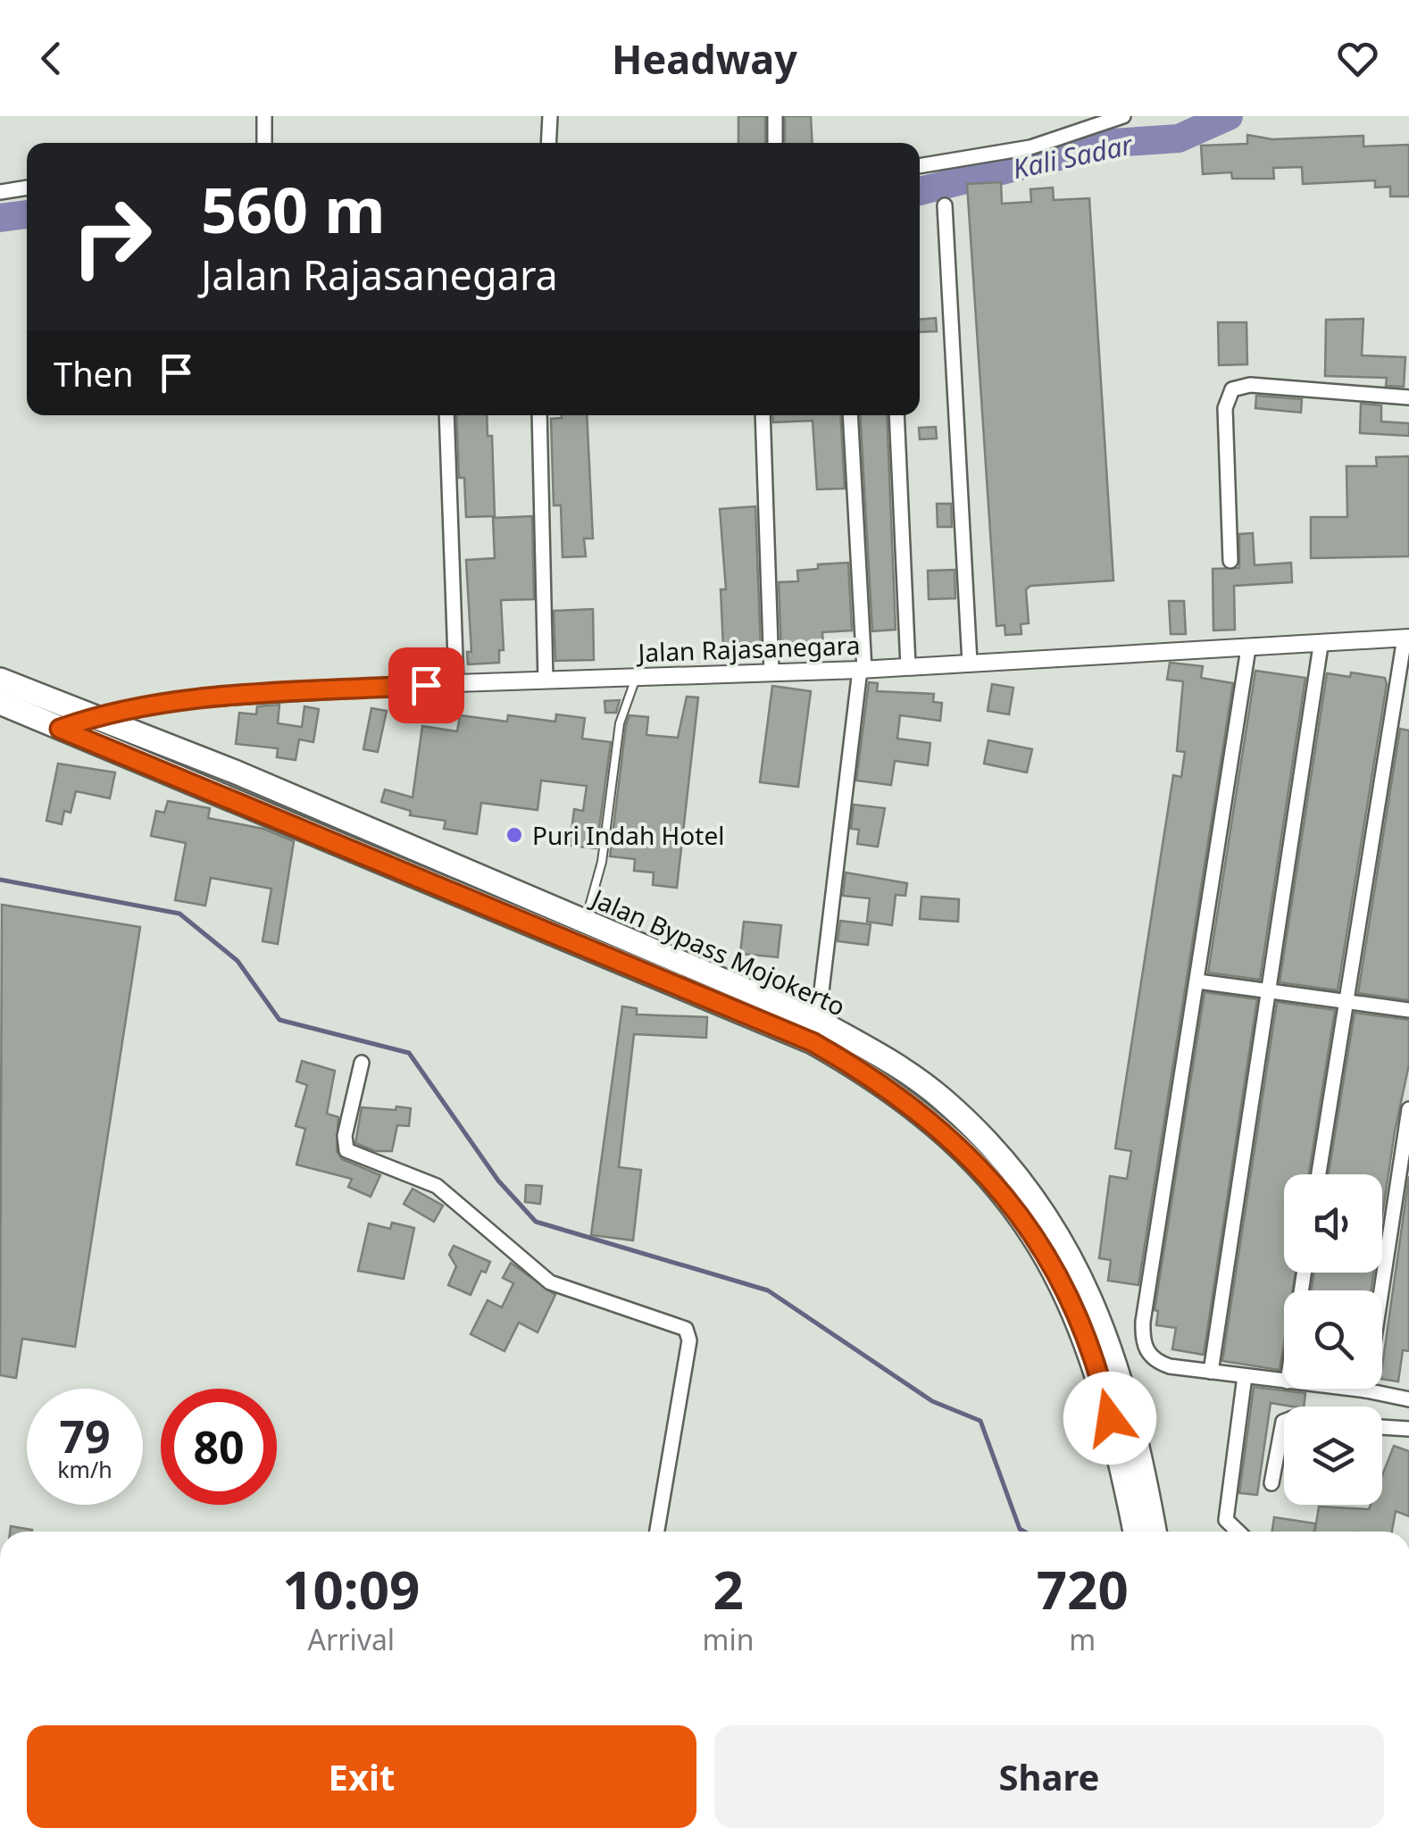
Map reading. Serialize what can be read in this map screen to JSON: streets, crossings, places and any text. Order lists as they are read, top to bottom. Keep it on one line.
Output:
{"streets":{"highway":["Jalan Bypass Mojokerto"],"street":["Jalan Rajasanegara"]},"crossings":[["Jalan Rajasanegara","Jalan Bypass Mojokerto"]],"water":["Kali Sadar"],"places":["Puri Indah Hotel"],"page":{"header":"Headway","turn":["560 m","Jalan Rajasanegara"],"then":"Then","speed":"79 km/h","limit":"80","eta":["10:09","Arrival","2","min","720","m"],"buttons":["Exit","Share"]}}
